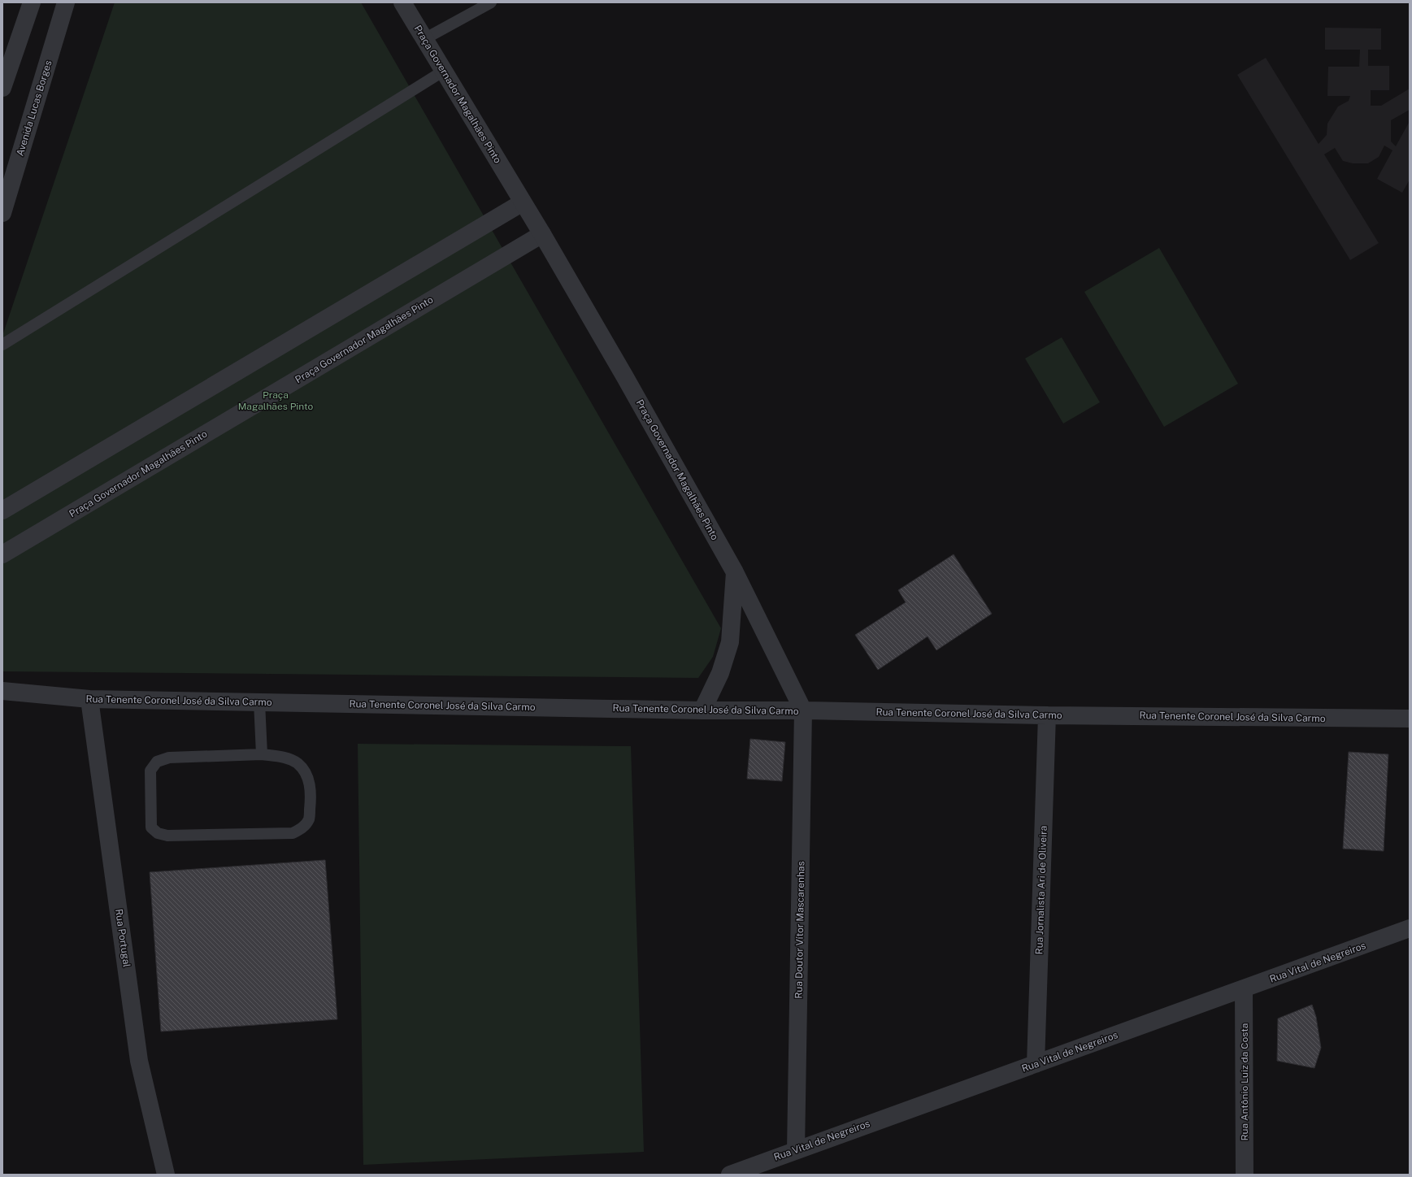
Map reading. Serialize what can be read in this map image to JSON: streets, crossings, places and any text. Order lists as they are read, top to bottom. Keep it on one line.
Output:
{"streets":{"street":["Praça Governador Magalhães Pinto","Avenida Lucas Borges","Rua Tenente Coronel José da Silva Carmo","Rua Jornalista Ari de Oliveira","Rua Doutor Vítor Mascarenhas","Rua Portugal","Rua Vital de Negreiros","Rua Antônio Luiz da Costa"]},"crossings":[["Praça Governador Magalhães Pinto","Rua Tenente Coronel José da Silva Carmo"],["Praça Governador Magalhães Pinto","Rua Doutor Vítor Mascarenhas"],["Rua Tenente Coronel José da Silva Carmo","Rua Jornalista Ari de Oliveira"],["Rua Tenente Coronel José da Silva Carmo","Rua Doutor Vítor Mascarenhas"],["Rua Tenente Coronel José da Silva Carmo","Rua Portugal"],["Rua Jornalista Ari de Oliveira","Rua Vital de Negreiros"],["Rua Doutor Vítor Mascarenhas","Rua Vital de Negreiros"],["Rua Vital de Negreiros","Rua Antônio Luiz da Costa"]],"parks":["Praça Magalhães Pinto"]}
